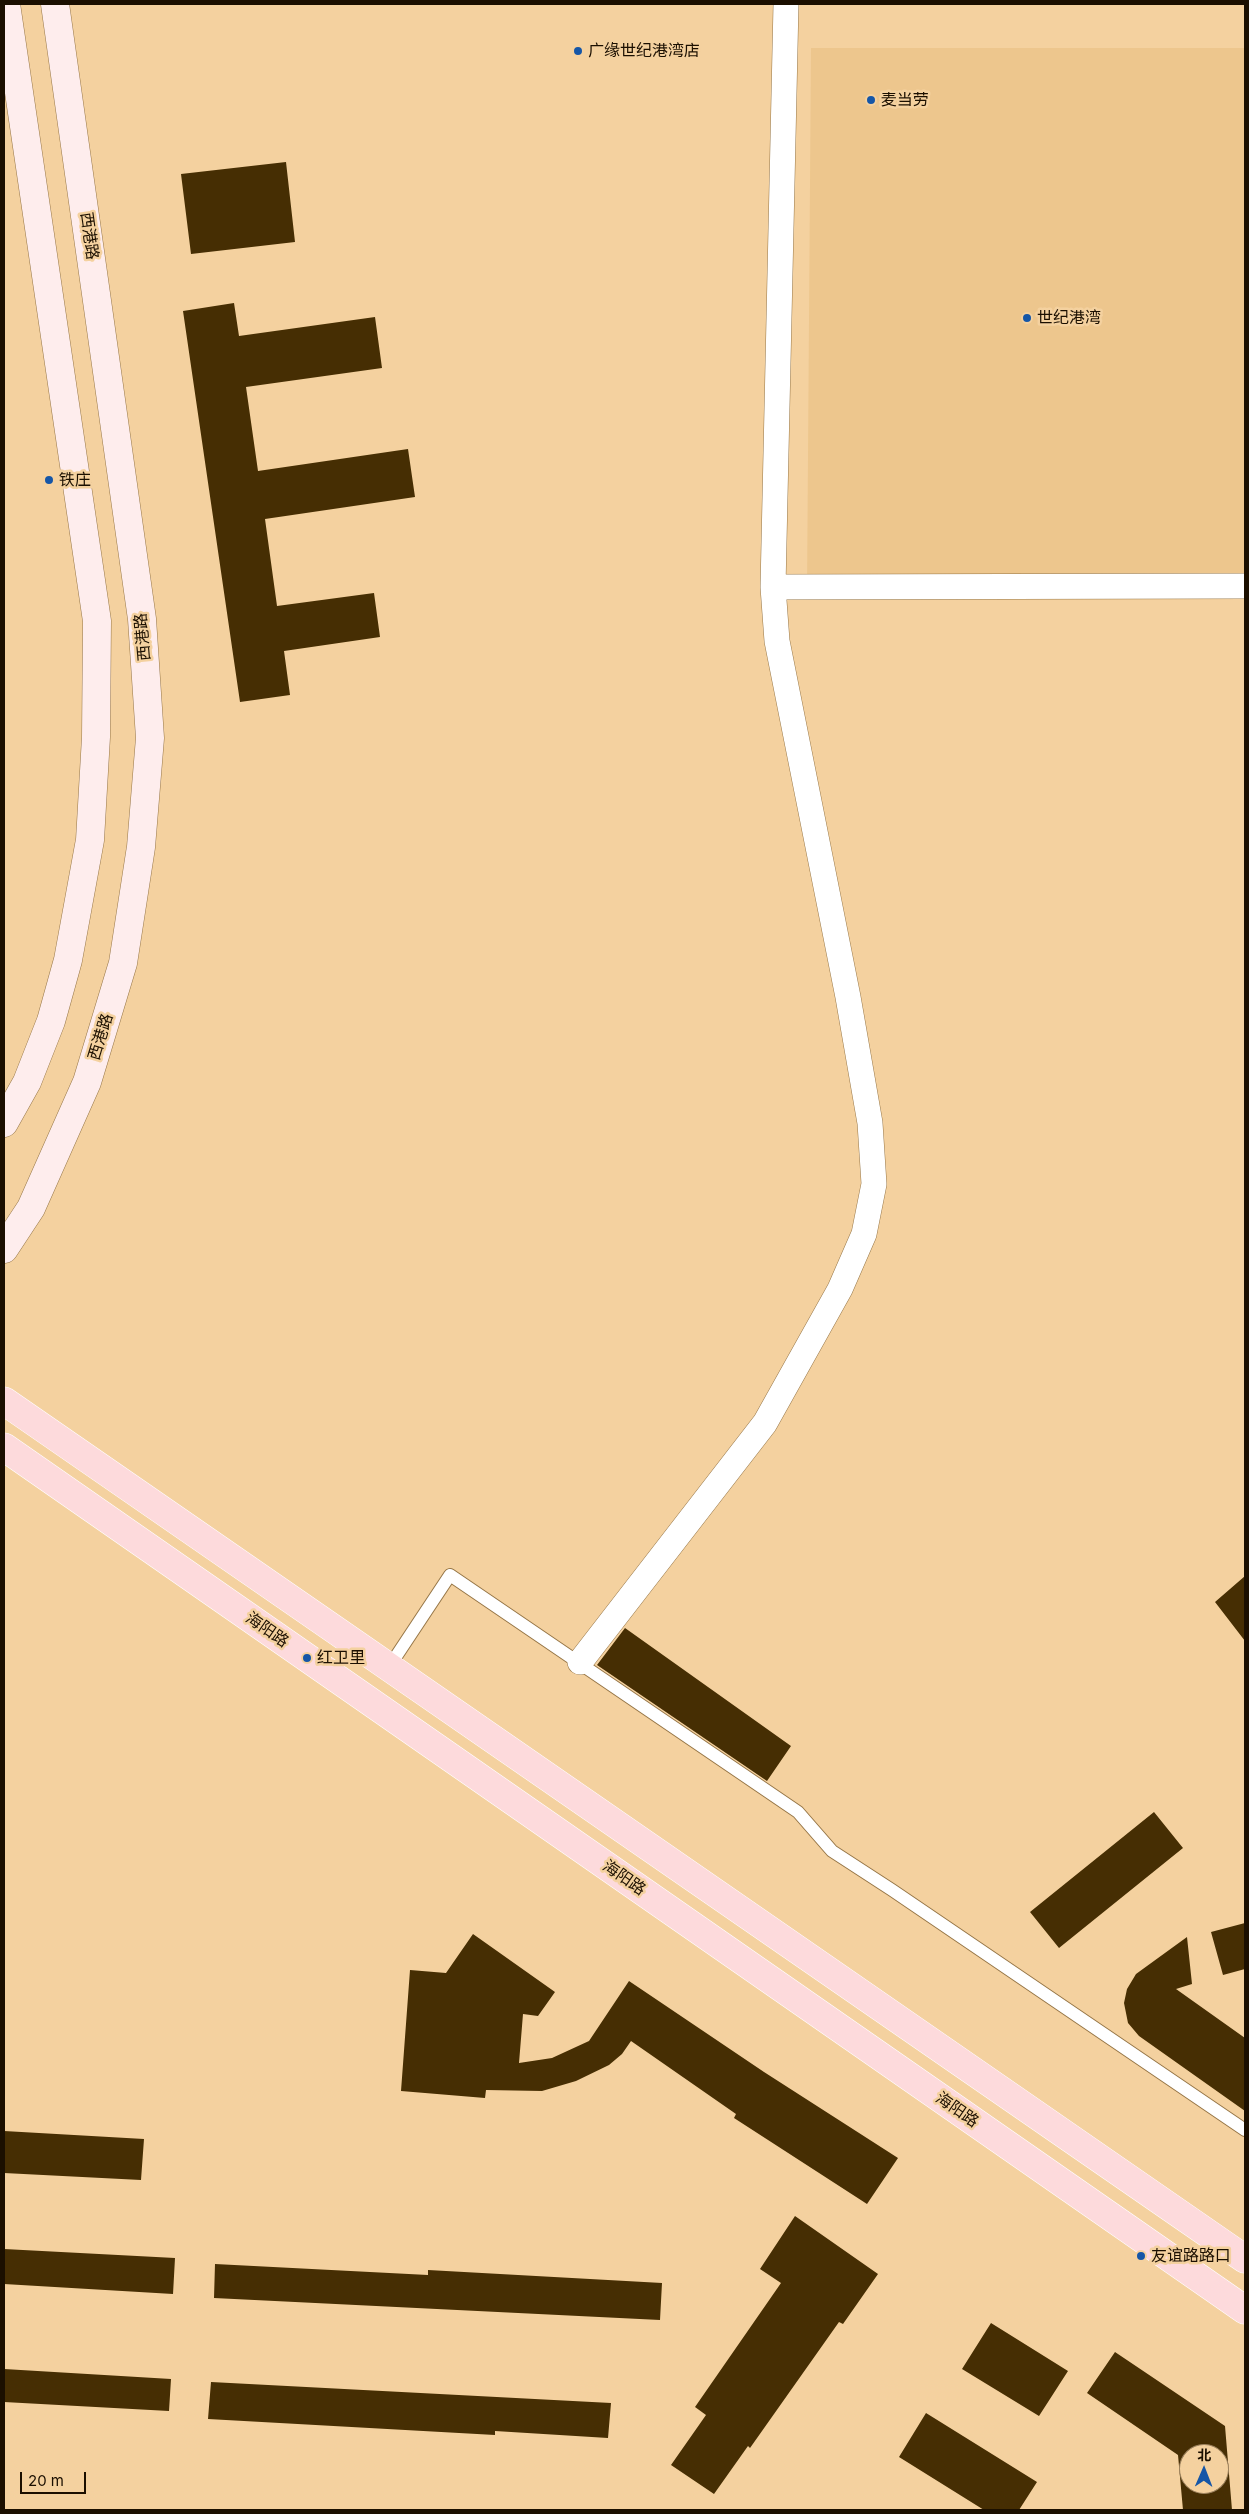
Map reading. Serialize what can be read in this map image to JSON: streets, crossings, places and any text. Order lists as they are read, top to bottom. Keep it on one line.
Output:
{"streets":{"main road":["西港路","海阳路"]},"places":["广缘世纪港湾店","麦当劳","世纪港湾","铁庄","红卫里","友谊路路口"],"scale_bar":"20 m","north":"top"}
